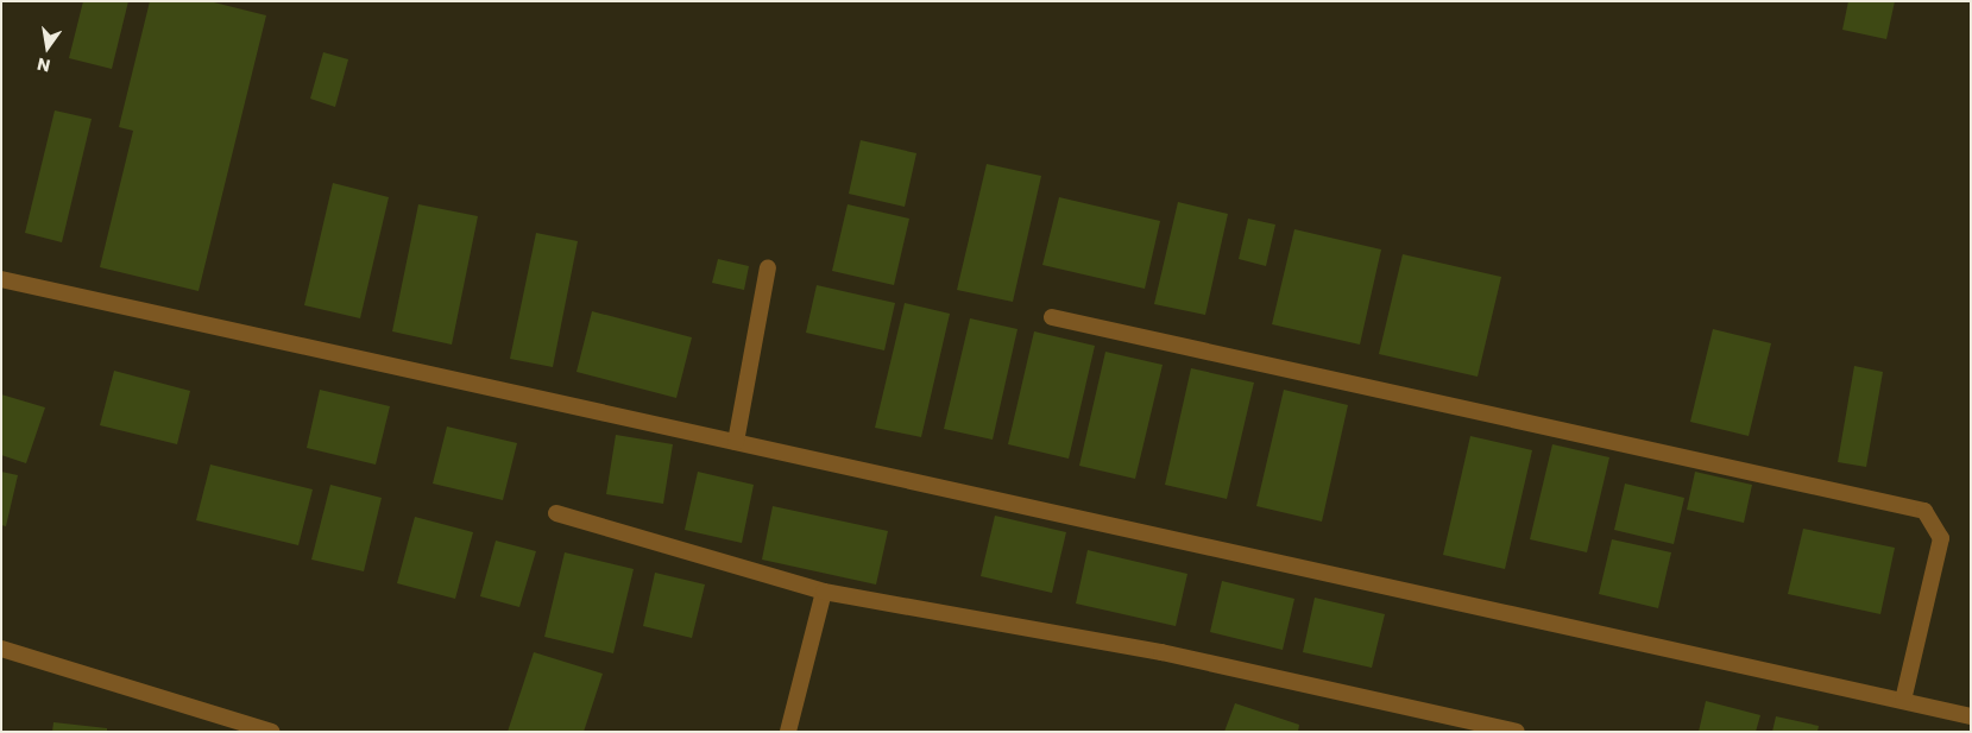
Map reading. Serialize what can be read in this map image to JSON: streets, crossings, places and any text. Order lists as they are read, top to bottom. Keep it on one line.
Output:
{"north":"bottom"}
